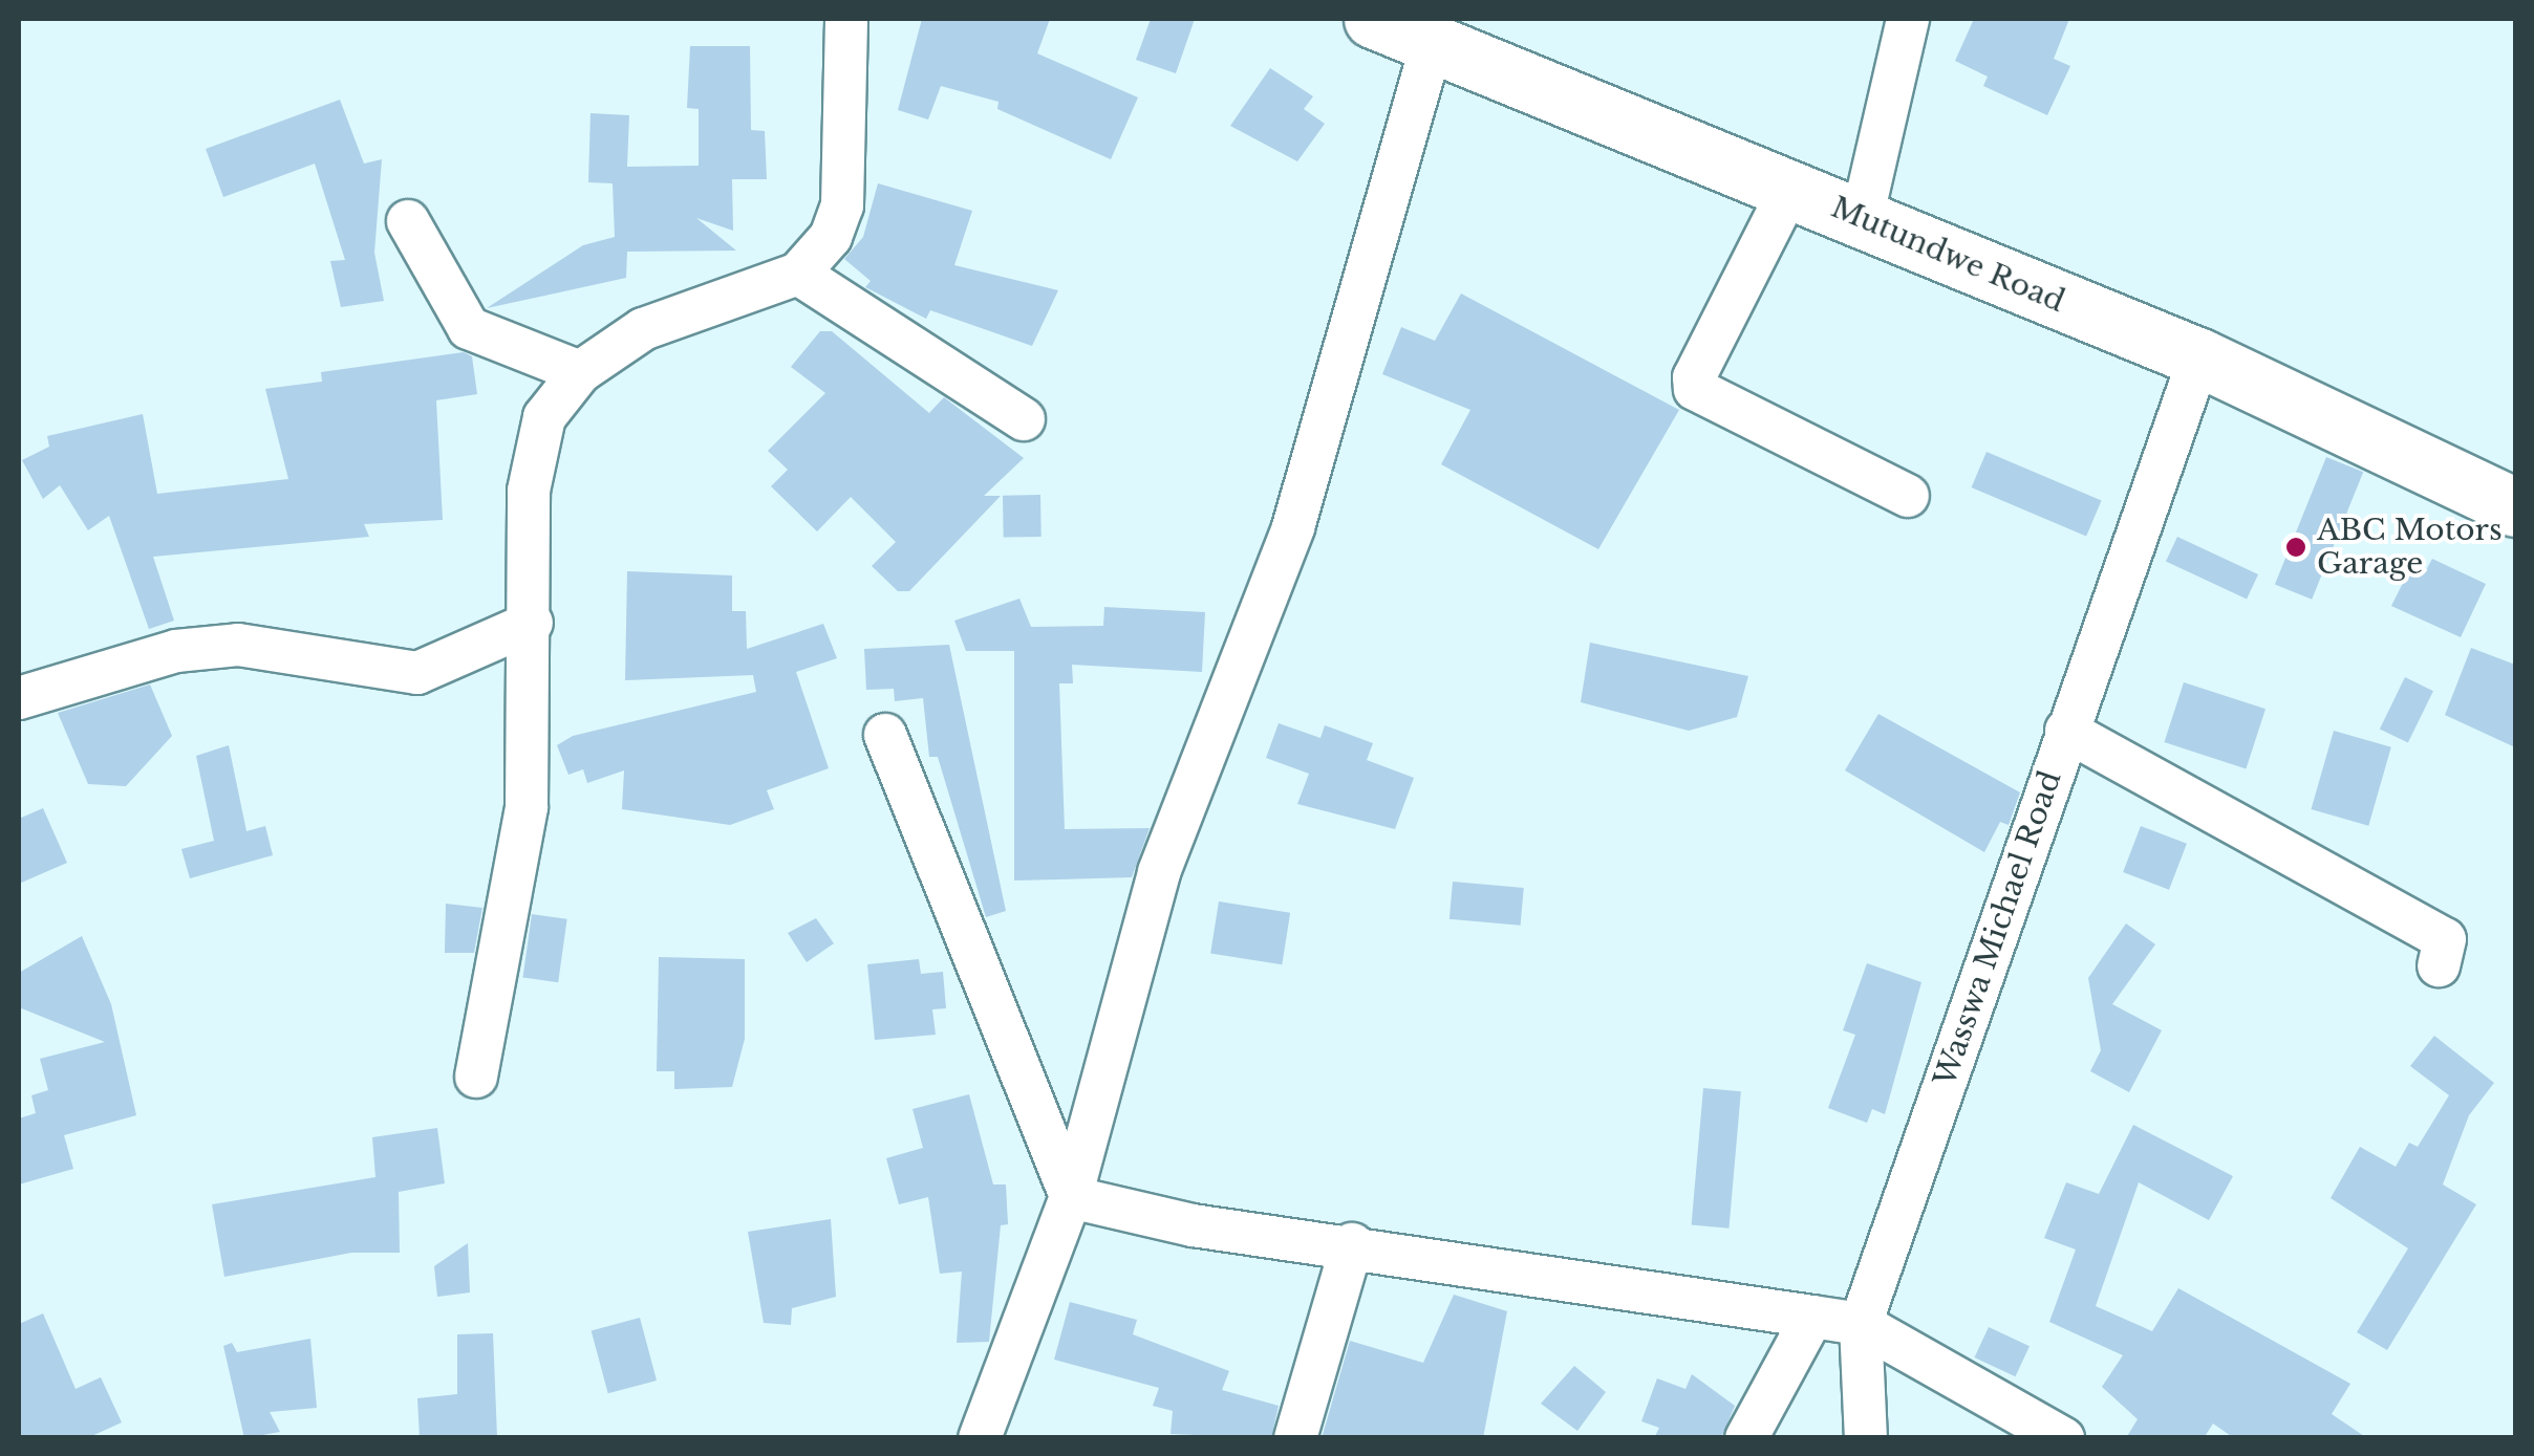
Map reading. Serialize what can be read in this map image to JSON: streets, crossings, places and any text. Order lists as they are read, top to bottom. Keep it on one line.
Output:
{"streets":{"main road":["Mutundwe Road"],"street":["Wasswa Michael Road"]},"crossings":[["Mutundwe Road","Wasswa Michael Road"]],"places":["ABC Motors Garage"]}
